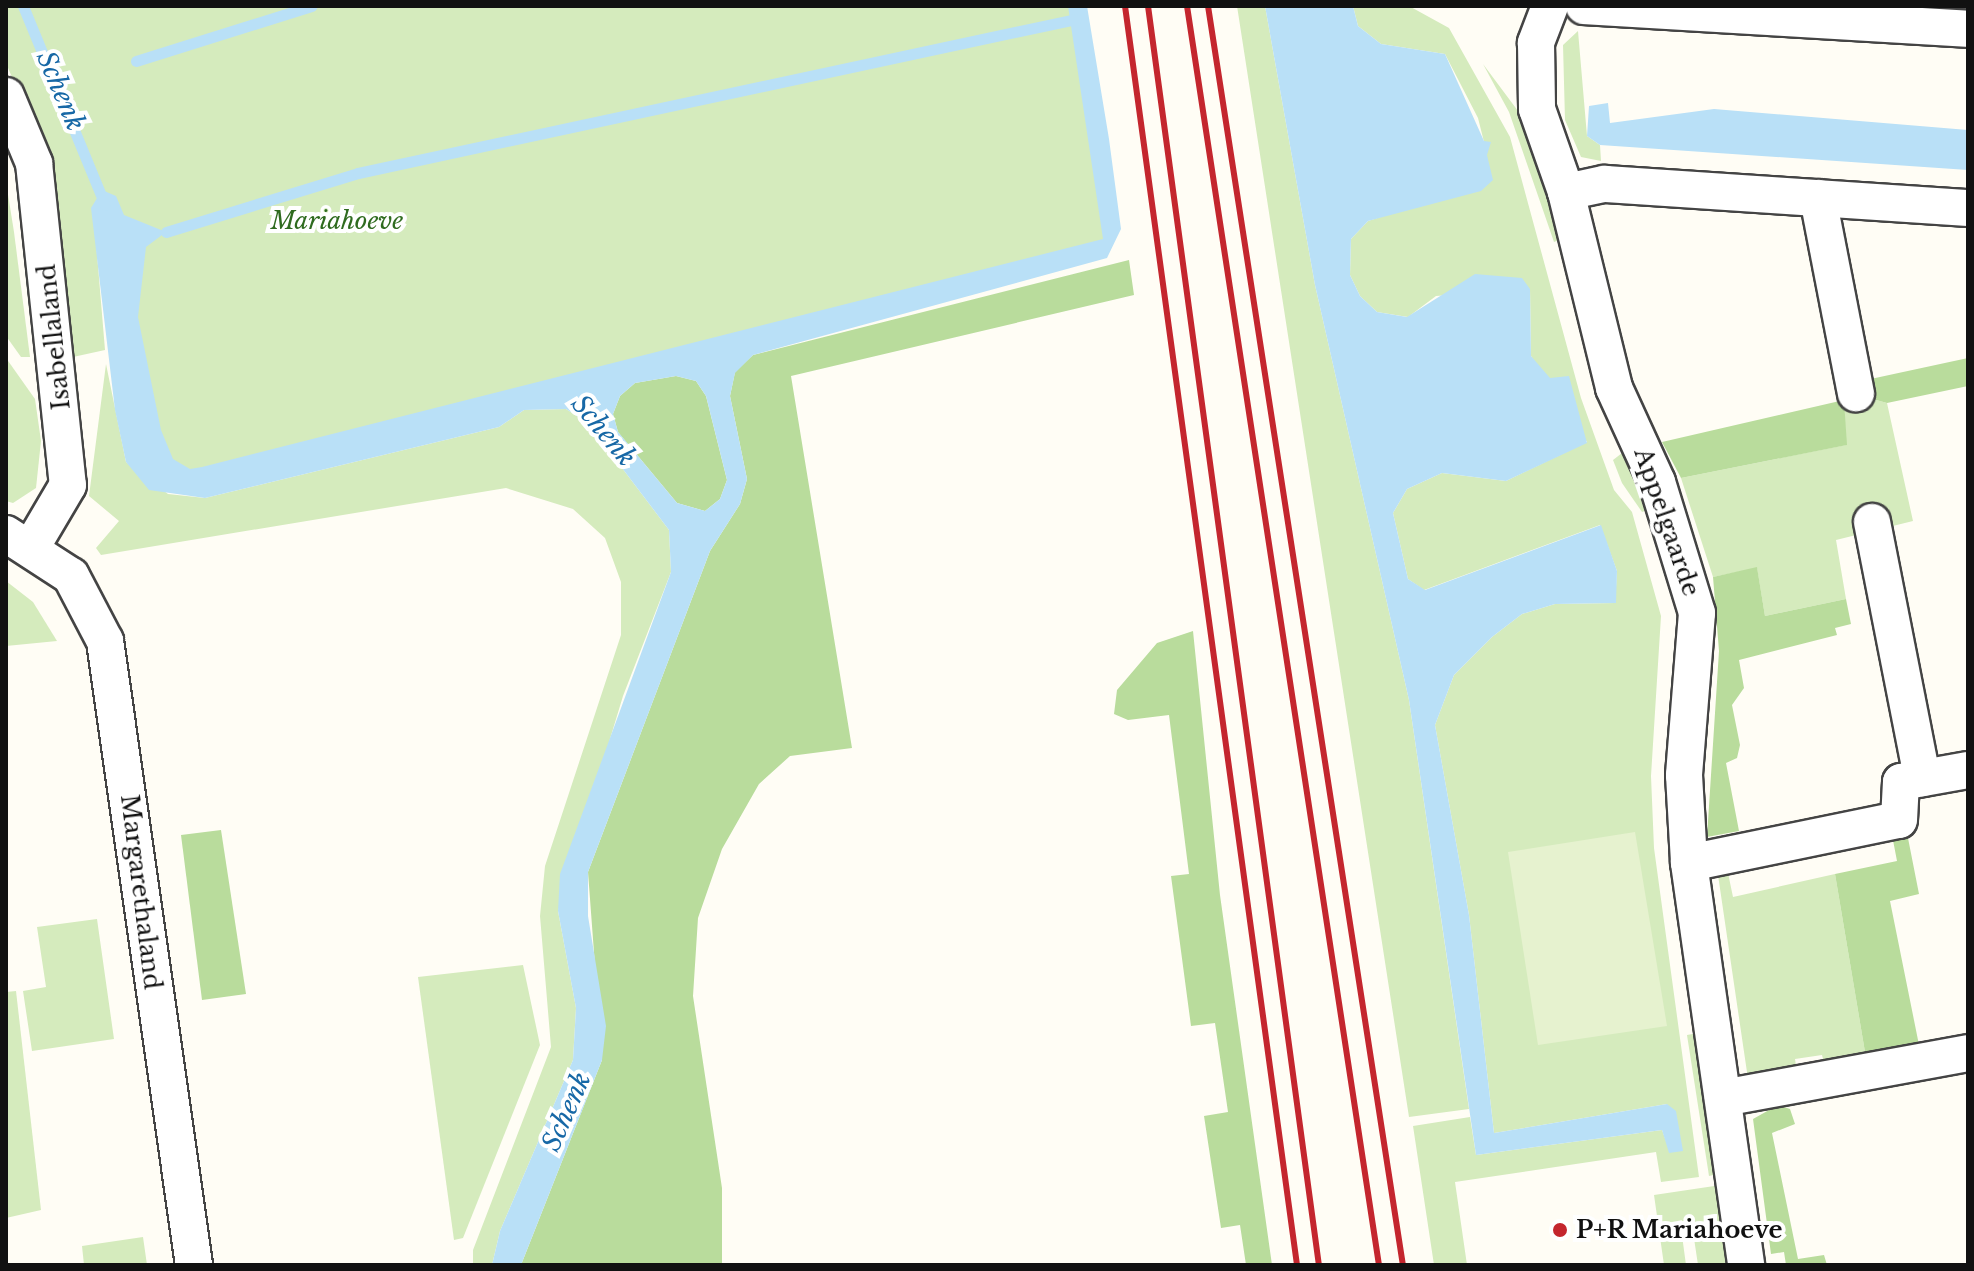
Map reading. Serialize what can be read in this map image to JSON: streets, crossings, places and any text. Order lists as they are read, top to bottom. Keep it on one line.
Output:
{"streets":{"street":["Isabellaland","Appelgaarde","Margarethaland"]},"crossings":[["Isabellaland","Margarethaland"]],"water":["Schenk"],"parks":["Mariahoeve"],"places":["P+R Mariahoeve"]}
